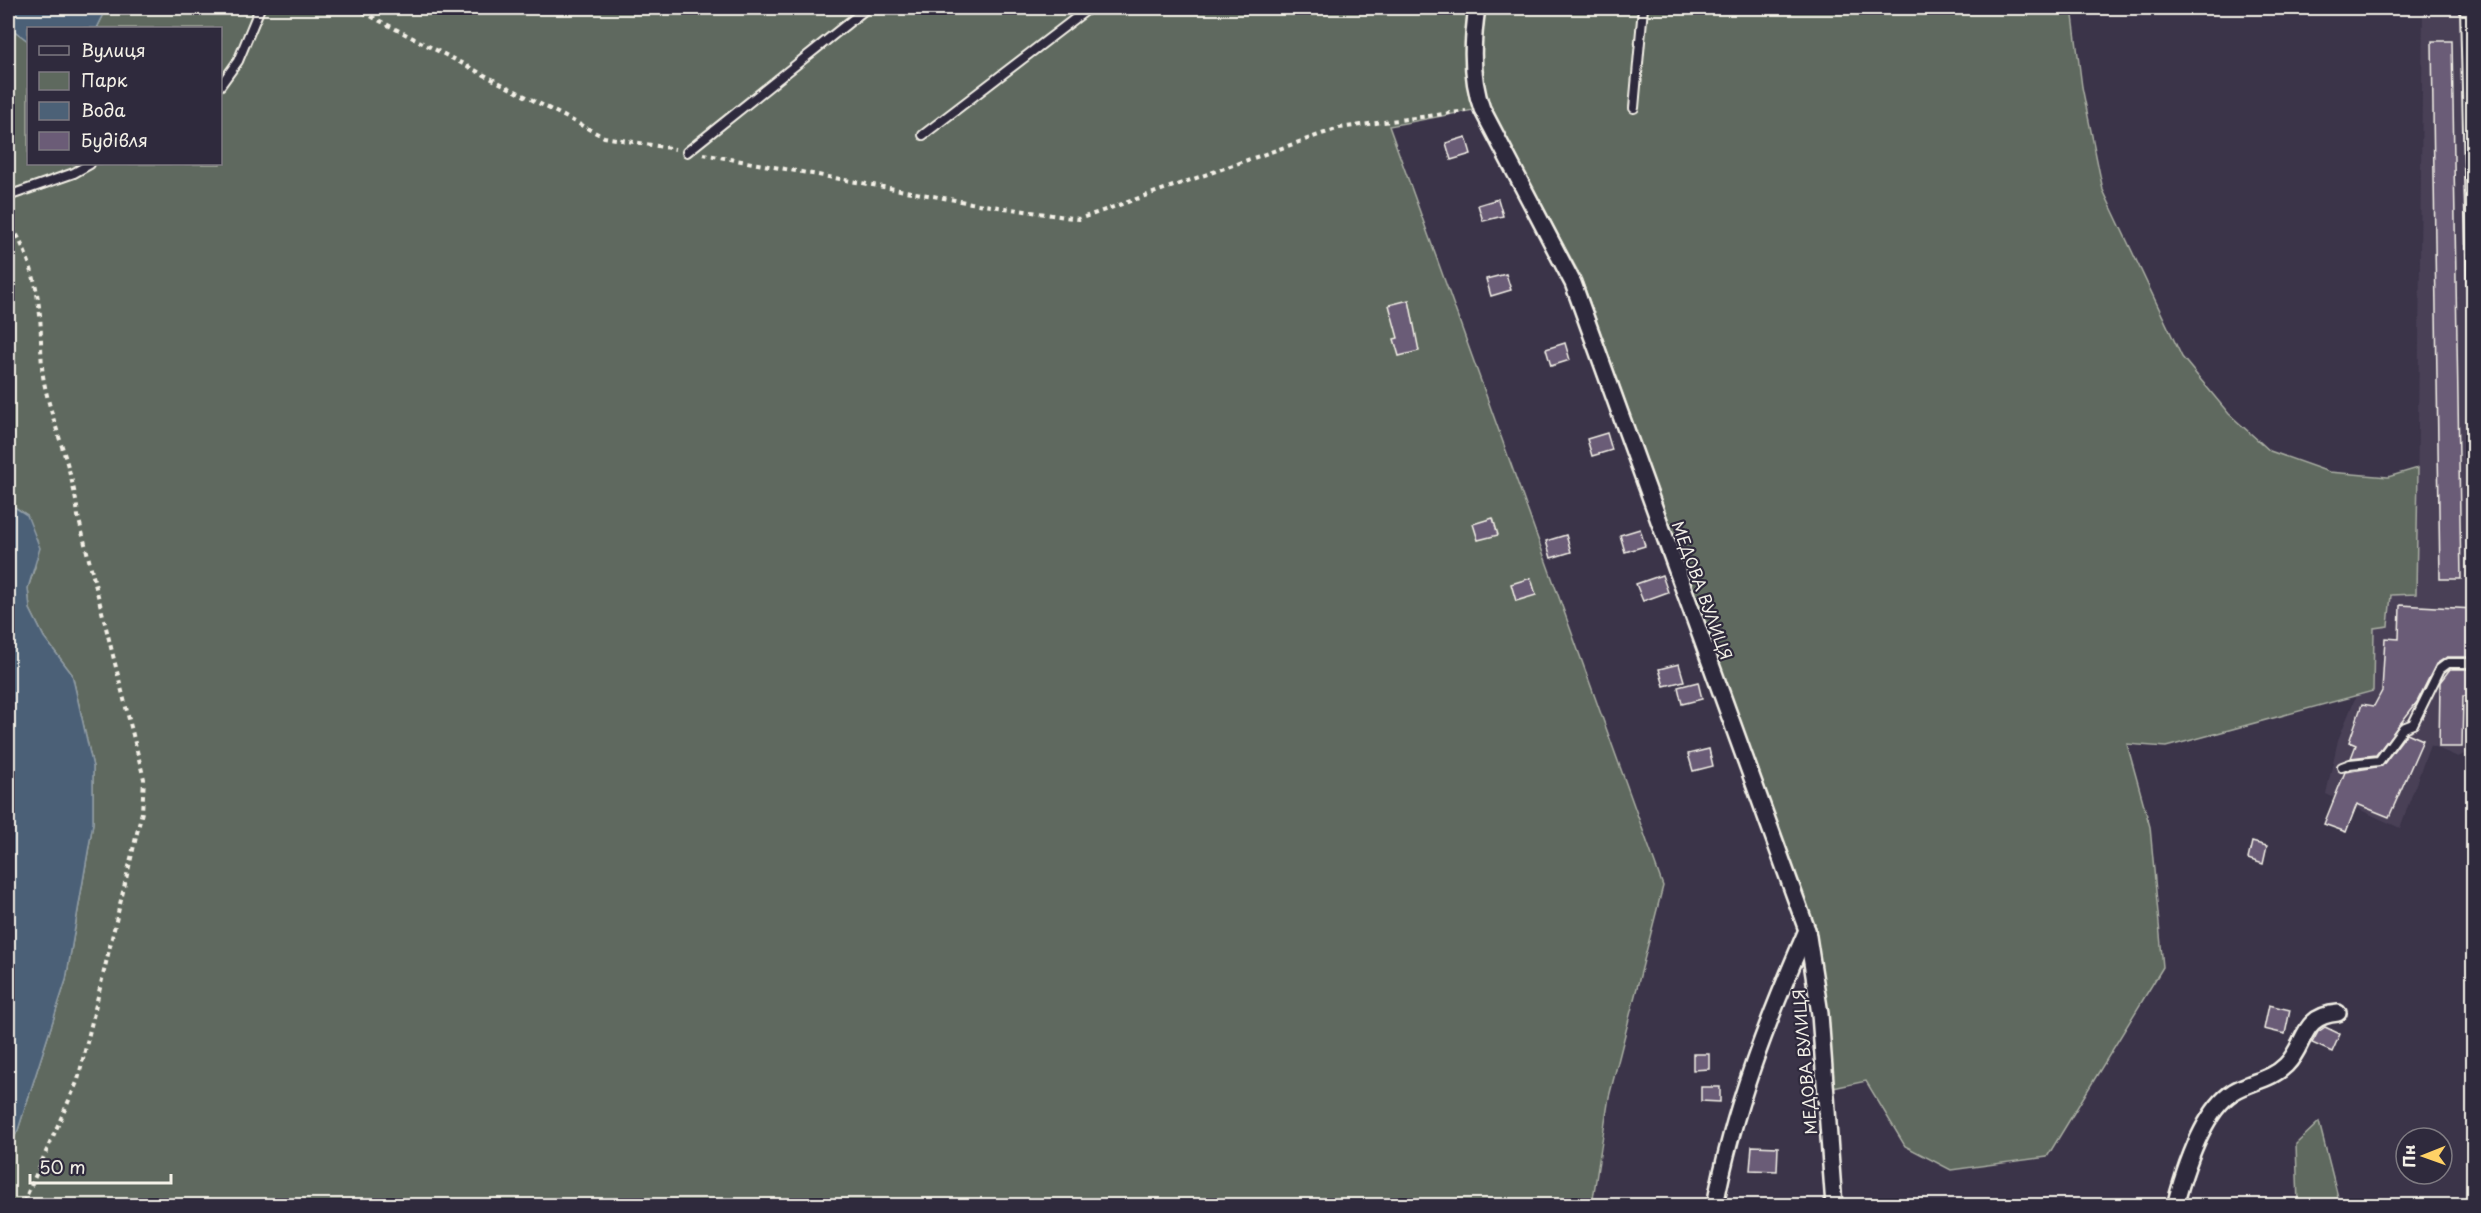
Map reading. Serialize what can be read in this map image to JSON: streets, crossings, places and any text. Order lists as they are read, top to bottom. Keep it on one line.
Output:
{"streets":{"street":["МЕДОВА ВУЛИЦЯ"]},"legend":["Вулиця","Парк","Вода","Будівля"],"scale_bar":"50 m","north":"left"}
